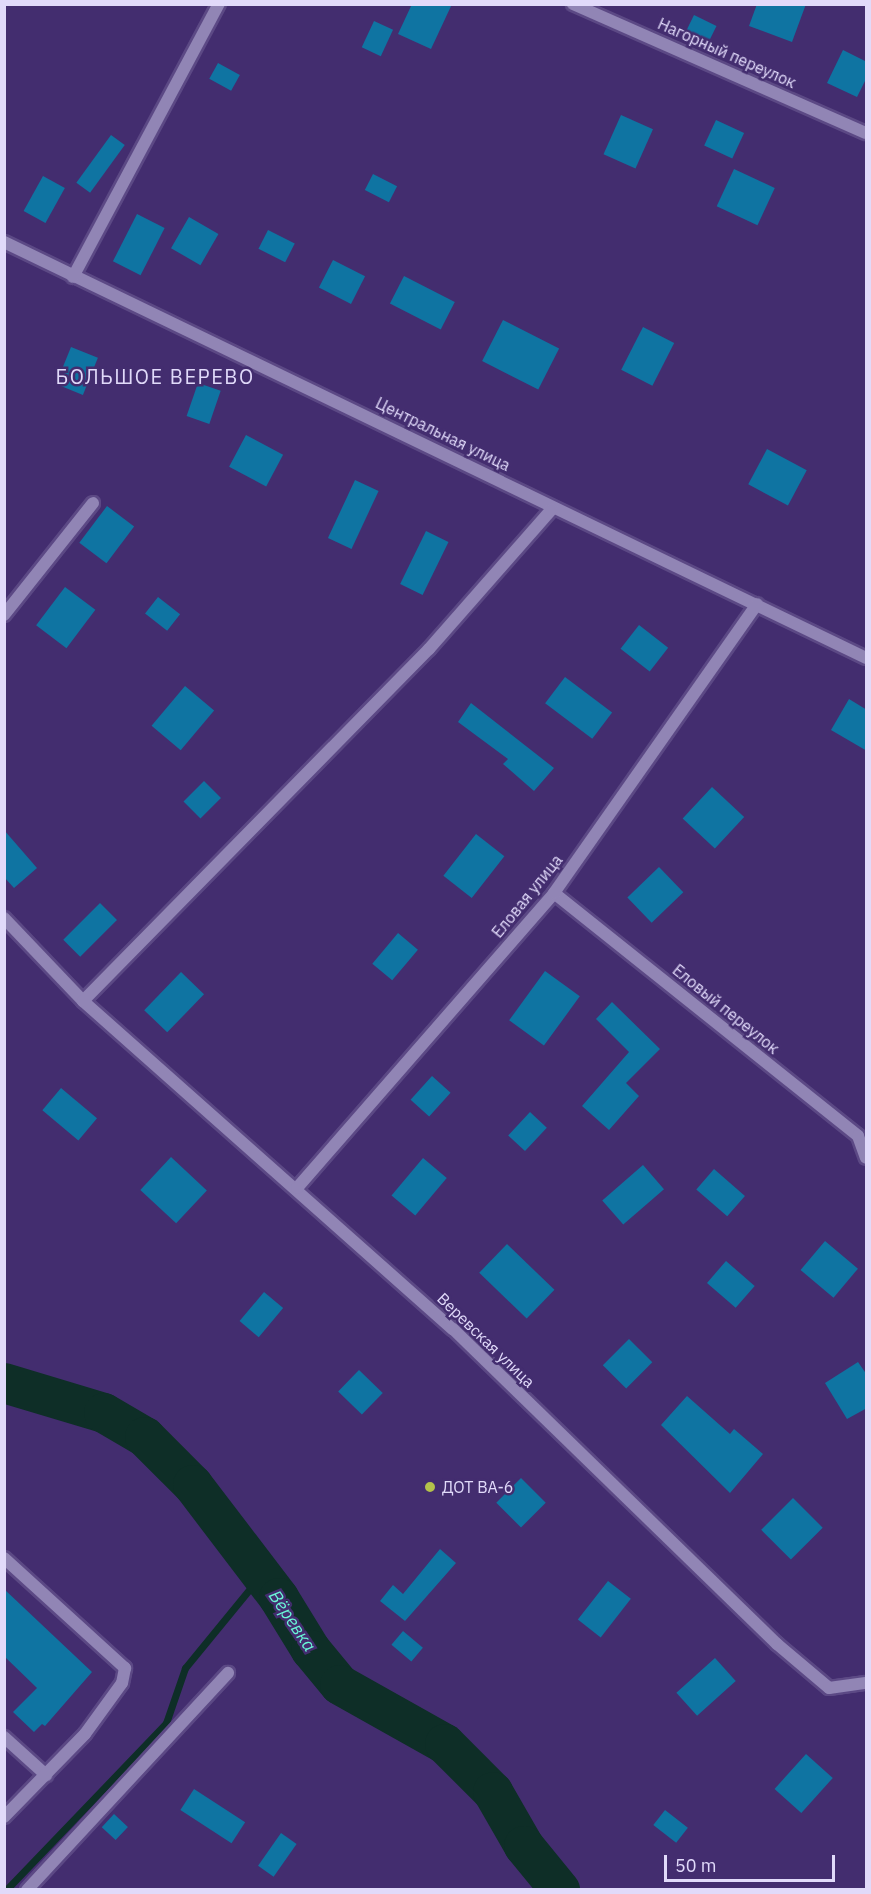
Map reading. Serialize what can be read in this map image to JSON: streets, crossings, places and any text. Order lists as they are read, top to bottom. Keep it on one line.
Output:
{"streets":{"street":["Нагорный переулок","Центральная улица","Еловая улица","Еловый переулок","Веревская улица"]},"crossings":[["Центральная улица","Еловая улица"],["Еловая улица","Еловый переулок"],["Еловая улица","Веревская улица"]],"districts":["БОЛЬШОЕ ВЕРЕВО"],"water":["Вёревка"],"places":["ДОТ ВА-6"],"scale_bar":"50 m"}
